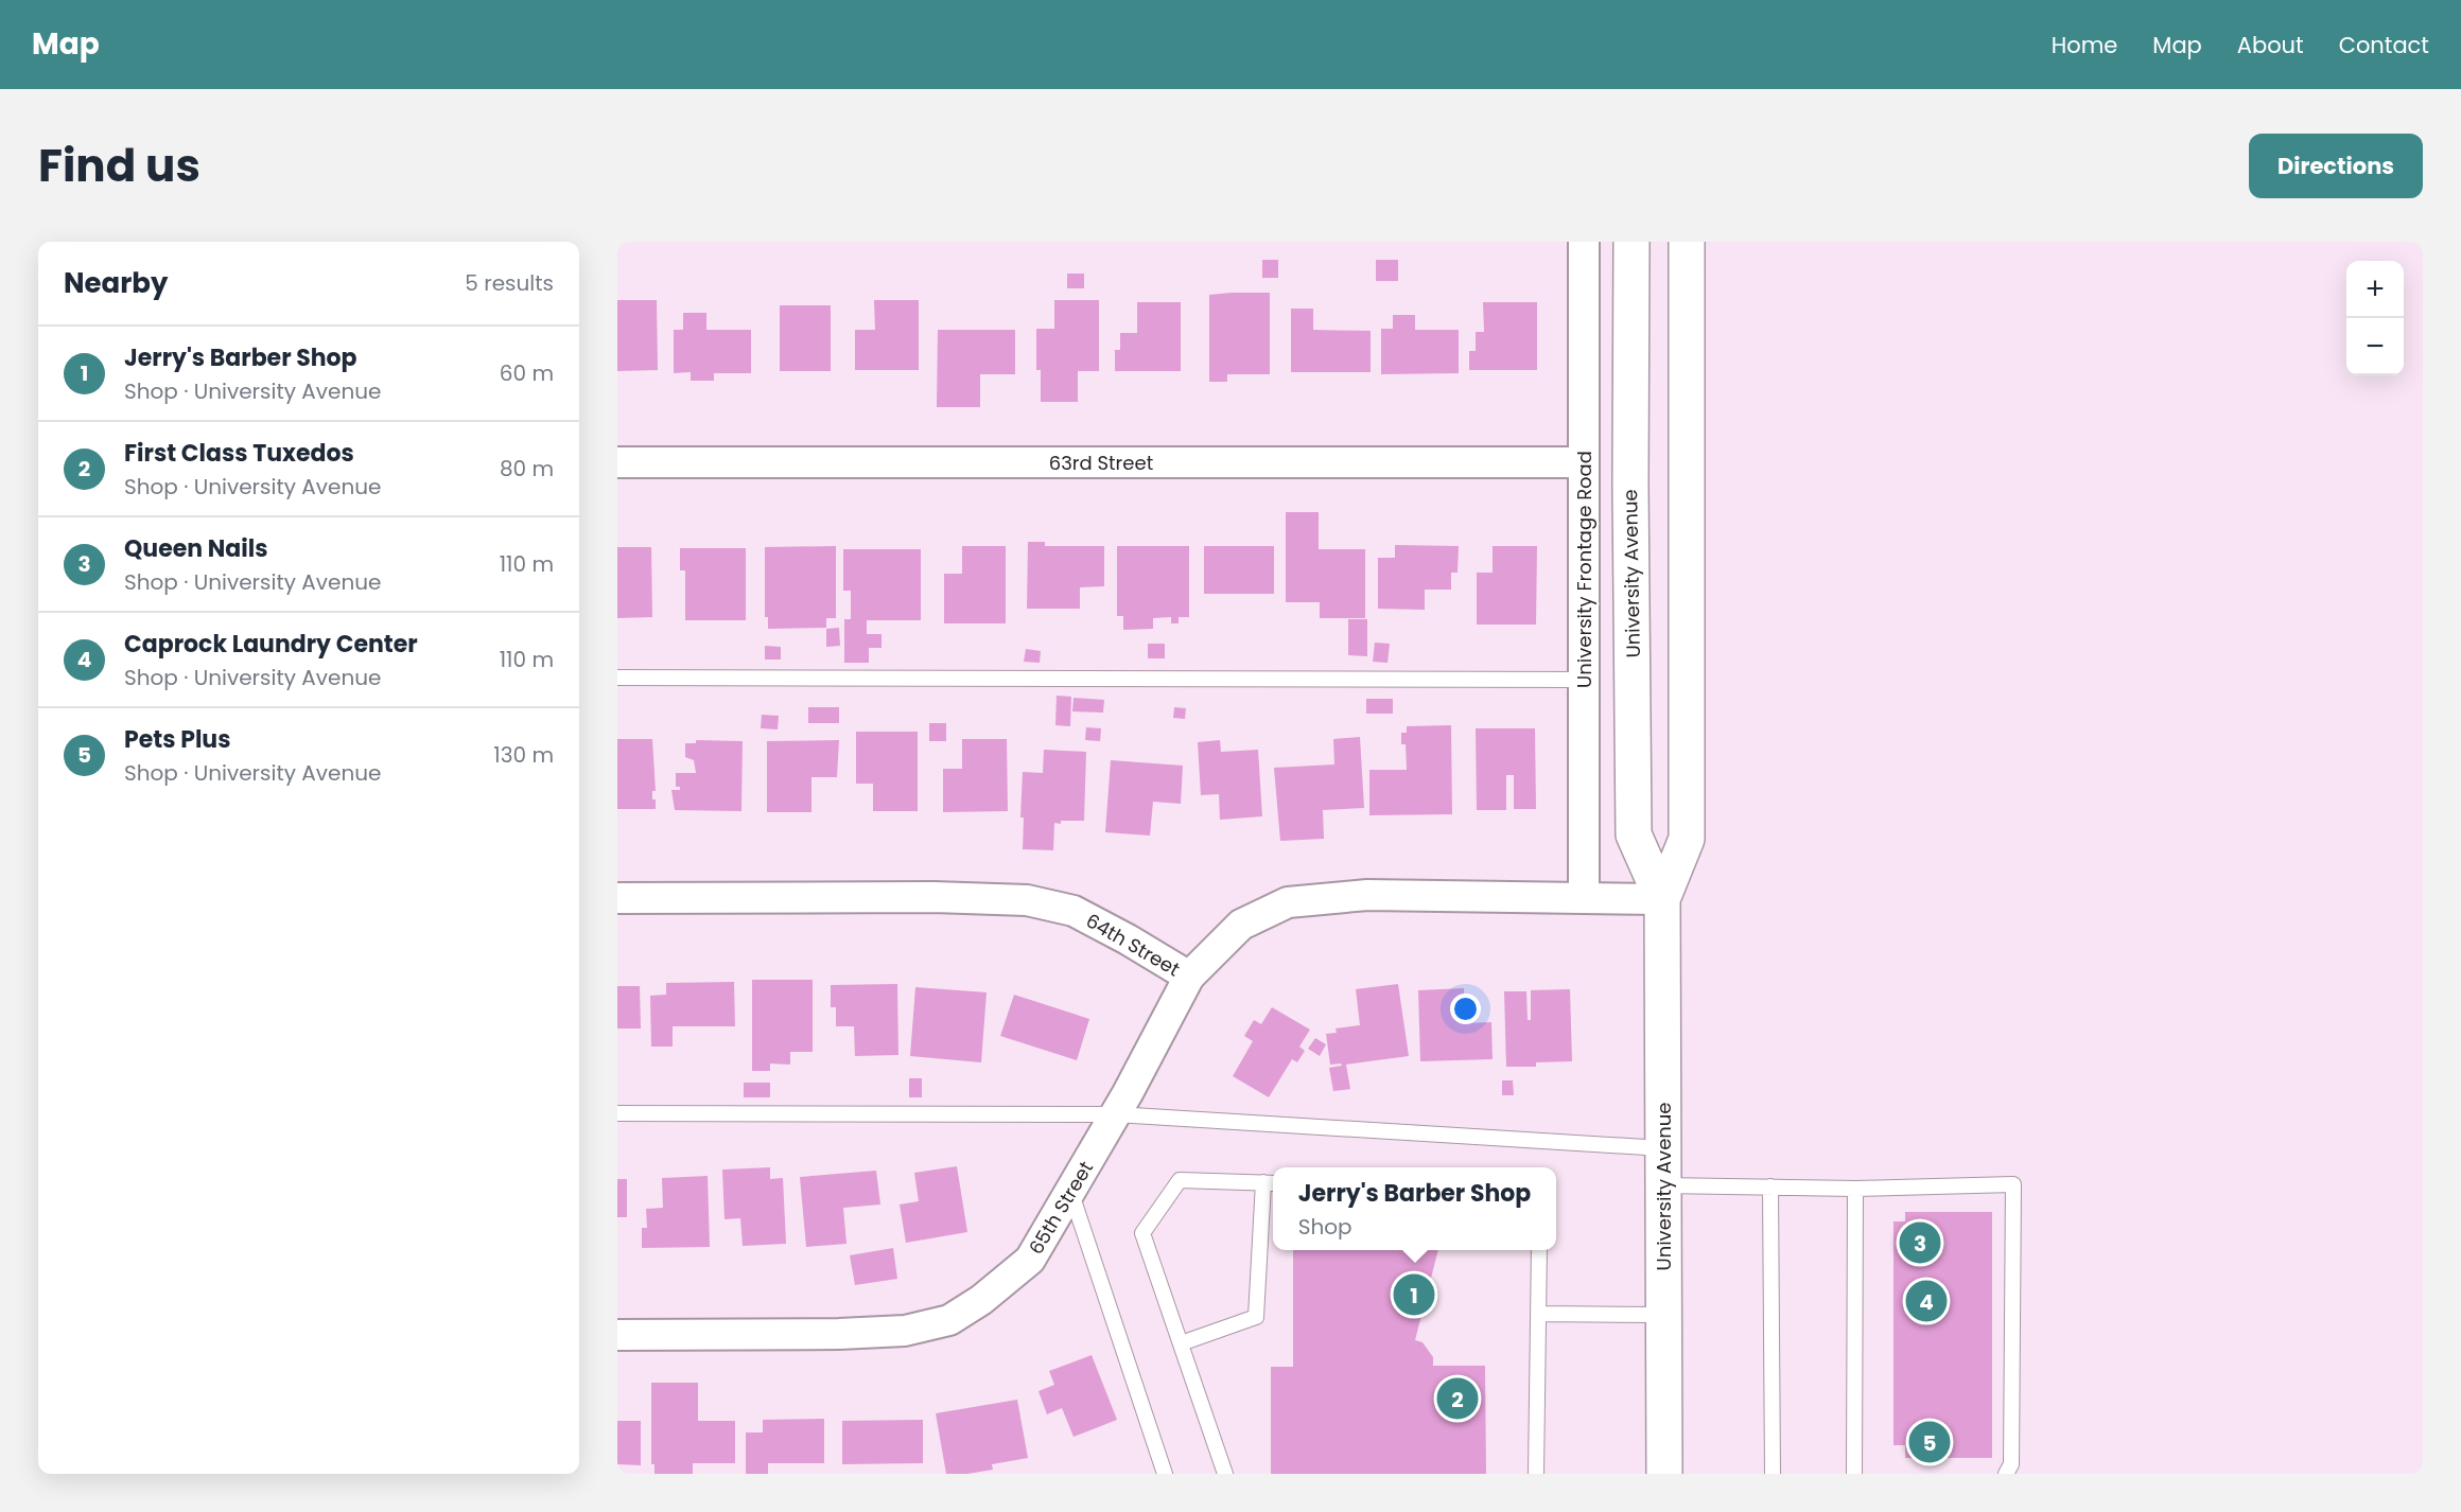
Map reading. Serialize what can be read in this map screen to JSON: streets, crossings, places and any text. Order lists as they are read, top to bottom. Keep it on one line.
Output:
{"streets":{"main road":["University Avenue"],"street":["63rd Street","University Frontage Road","64th Street","65th Street"]},"crossings":[["63rd Street","University Frontage Road"],["University Frontage Road","64th Street"],["University Avenue","64th Street"],["64th Street","65th Street"]],"page":{"header":"Map","nav":["Home","Map","About","Contact"],"title":"Find us","buttons":"Directions","heading":["Nearby","5 results"],"map_buttons":["+","−"],"list":[{"mark":"1","name":"Jerry's Barber Shop","note":"Shop · University Avenue","value":"60 m"},{"mark":"2","name":"First Class Tuxedos","note":"Shop · University Avenue","value":"80 m"},{"mark":"3","name":"Queen Nails","note":"Shop · University Avenue","value":"110 m"},{"mark":"4","name":"Caprock Laundry Center","note":"Shop · University Avenue","value":"110 m"},{"mark":"5","name":"Pets Plus","note":"Shop · University Avenue","value":"130 m"}],"popup":["Jerry's Barber Shop","Shop"],"pins":["3","1","4","2","5"]}}
